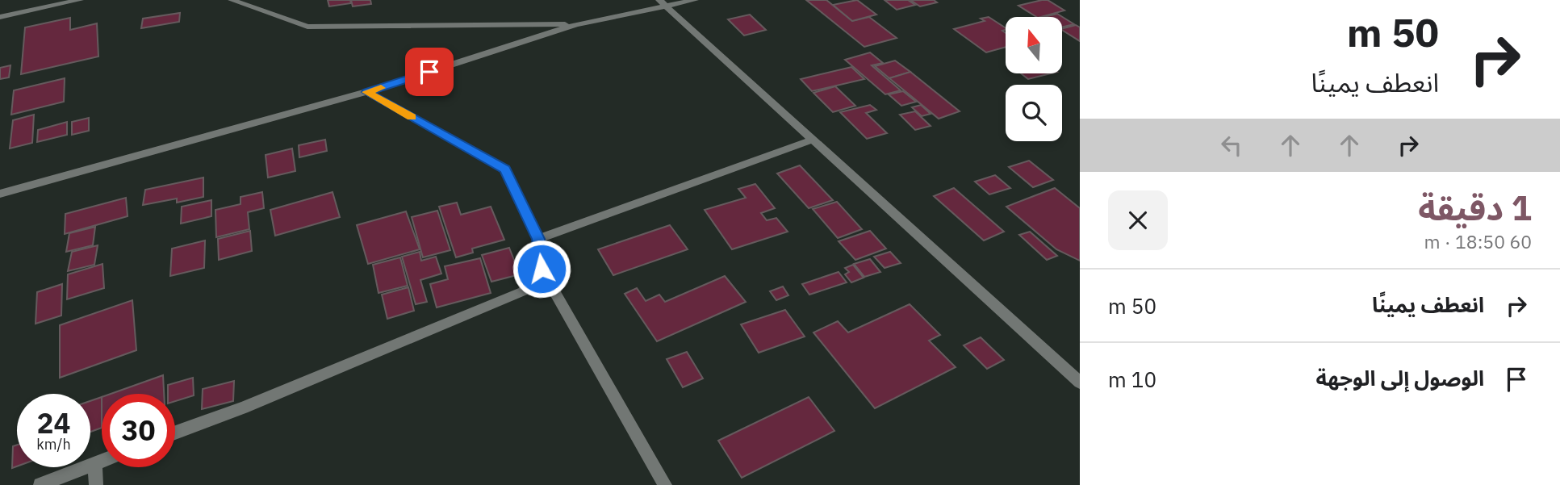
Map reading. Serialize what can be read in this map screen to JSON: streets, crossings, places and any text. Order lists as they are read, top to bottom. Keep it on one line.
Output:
{"north":"top","page":{"turn":["50 m","انعطف يمينًا"],"heading":["1 دقيقة","60 m · 18:50"],"list":[{"name":"انعطف يمينًا","value":"50 m"},{"name":"الوصول إلى الوجهة","value":"10 m"}],"speed":"24 km/h","limit":"30"}}
